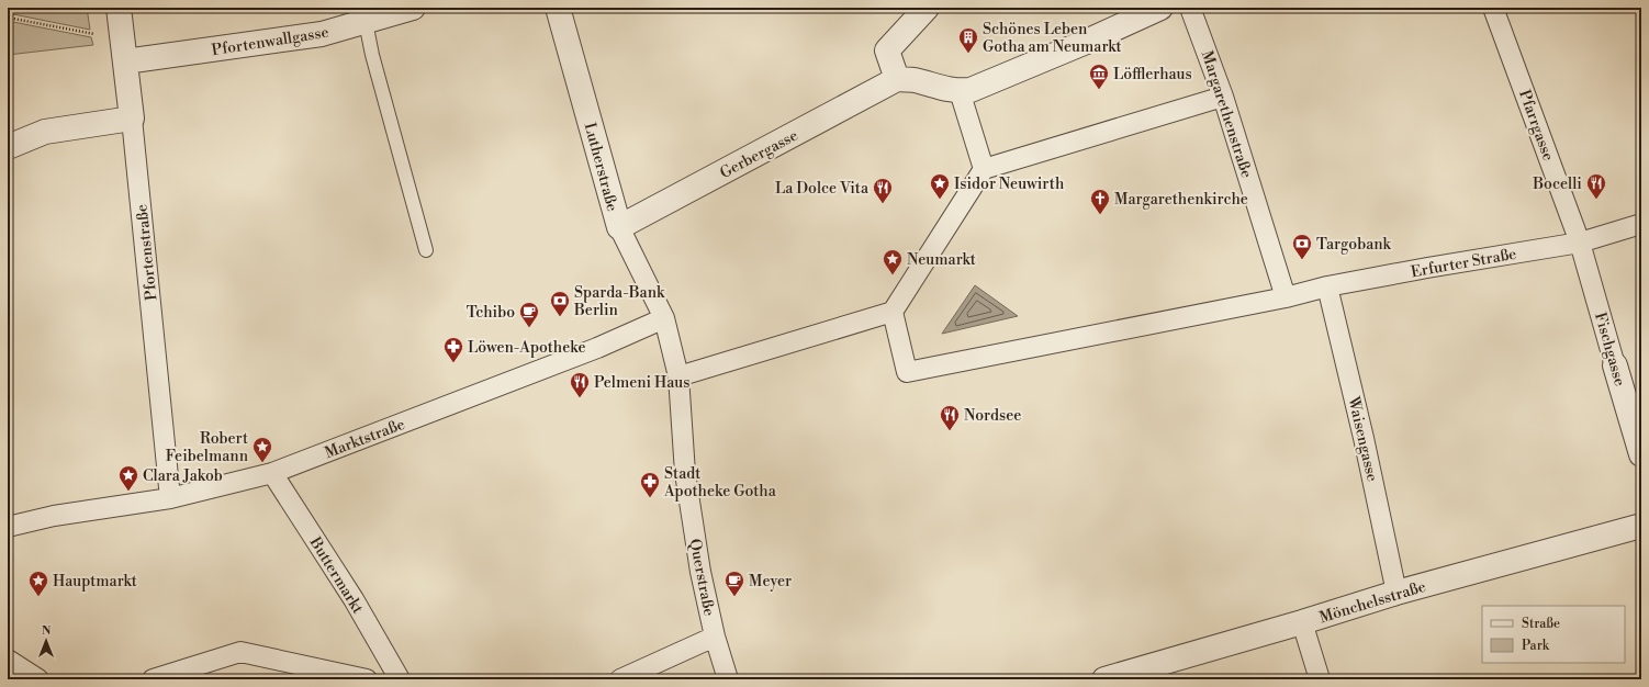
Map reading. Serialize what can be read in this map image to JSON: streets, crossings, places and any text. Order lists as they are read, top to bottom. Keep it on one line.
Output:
{"streets":{"street":["Pfortenwallgasse","Margarethenstraße","Pfarrgasse","Gerbergasse","Lutherstraße","Pfortenstraße","Erfurter Straße","Fischgasse","Marktstraße","Waisengasse","Buttermarkt","Querstraße","Mönchelsstraße"]},"crossings":[["Pfortenwallgasse","Pfortenstraße"],["Margarethenstraße","Erfurter Straße"],["Pfarrgasse","Erfurter Straße"],["Pfarrgasse","Fischgasse"],["Gerbergasse","Lutherstraße"],["Lutherstraße","Marktstraße"],["Pfortenstraße","Marktstraße"],["Erfurter Straße","Fischgasse"],["Erfurter Straße","Waisengasse"],["Marktstraße","Buttermarkt"],["Waisengasse","Mönchelsstraße"]],"places":{"building":["Schönes Leben Gotha am Neumarkt"],"museum":["Löfflerhaus"],"place":["Isidor Neuwirth","Neumarkt","Robert Feibelmann","Clara Jakob","Hauptmarkt"],"restaurant":["Bocelli","La Dolce Vita","Pelmeni Haus","Nordsee"],"church":["Margarethenkirche"],"bank":["Targobank","Sparda-Bank Berlin"],"cafe":["Tchibo","Meyer"],"pharmacy":["Löwen-Apotheke","Stadt Apotheke Gotha"]},"legend":["Straße","Park"],"north":"top"}
